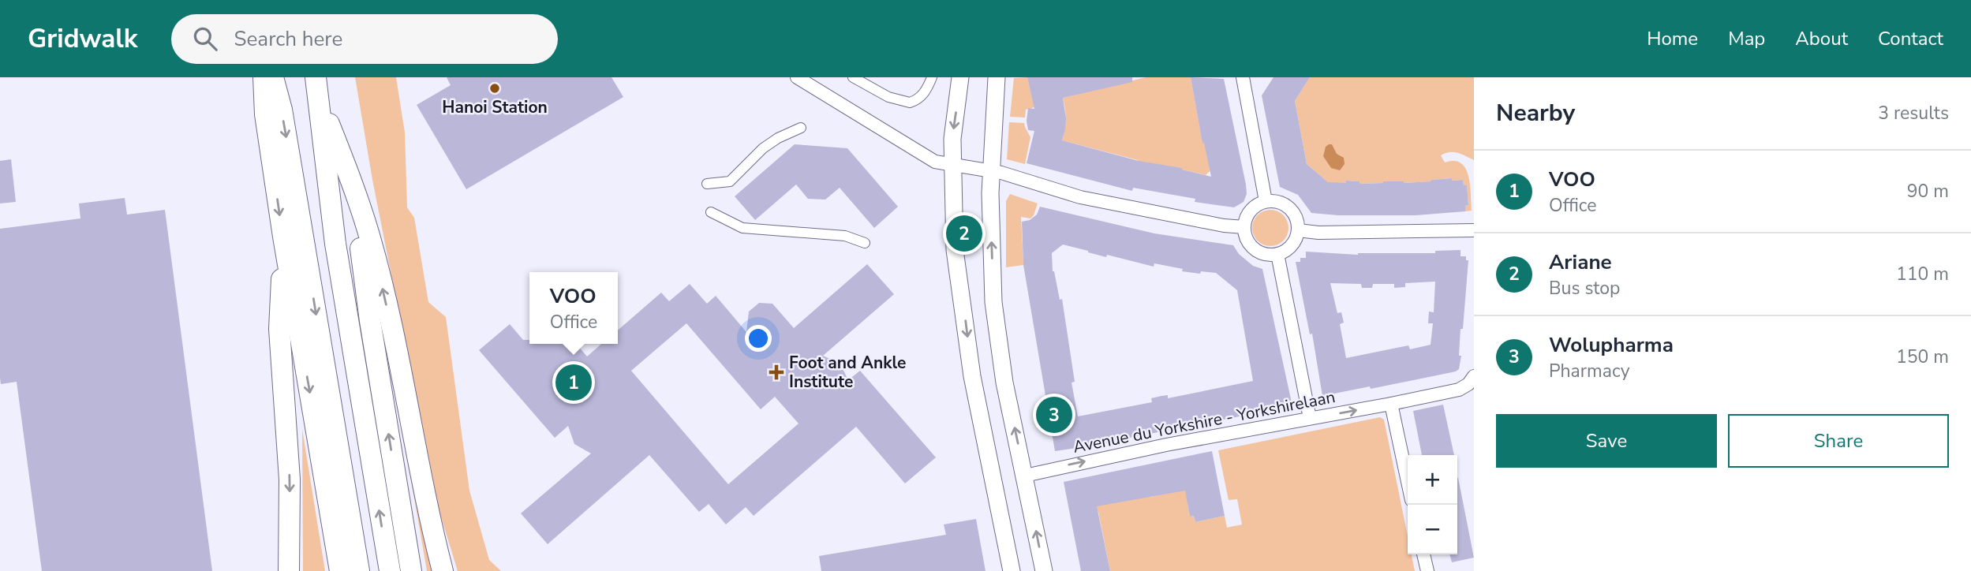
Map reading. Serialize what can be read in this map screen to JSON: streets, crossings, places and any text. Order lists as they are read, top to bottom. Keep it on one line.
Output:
{"streets":{"street":["Avenue du Yorkshire - Yorkshirelaan"]},"one_way":["Avenue du Yorkshire - Yorkshirelaan"],"places":{"other":["Hanoi Station"],"health":["Foot and Ankle Institute"]},"page":{"header":"Gridwalk","search":"Search here","nav":["Home","Map","About","Contact"],"heading":["Nearby","3 results"],"list":[{"mark":"1","name":"VOO","note":"Office","value":"90 m"},{"mark":"2","name":"Ariane","note":"Bus stop","value":"110 m"},{"mark":"3","name":"Wolupharma","note":"Pharmacy","value":"150 m"}],"pins":["2","1","3"],"popup":["VOO","Office"],"buttons":["Save","Share"],"map_buttons":["+","−"]}}
